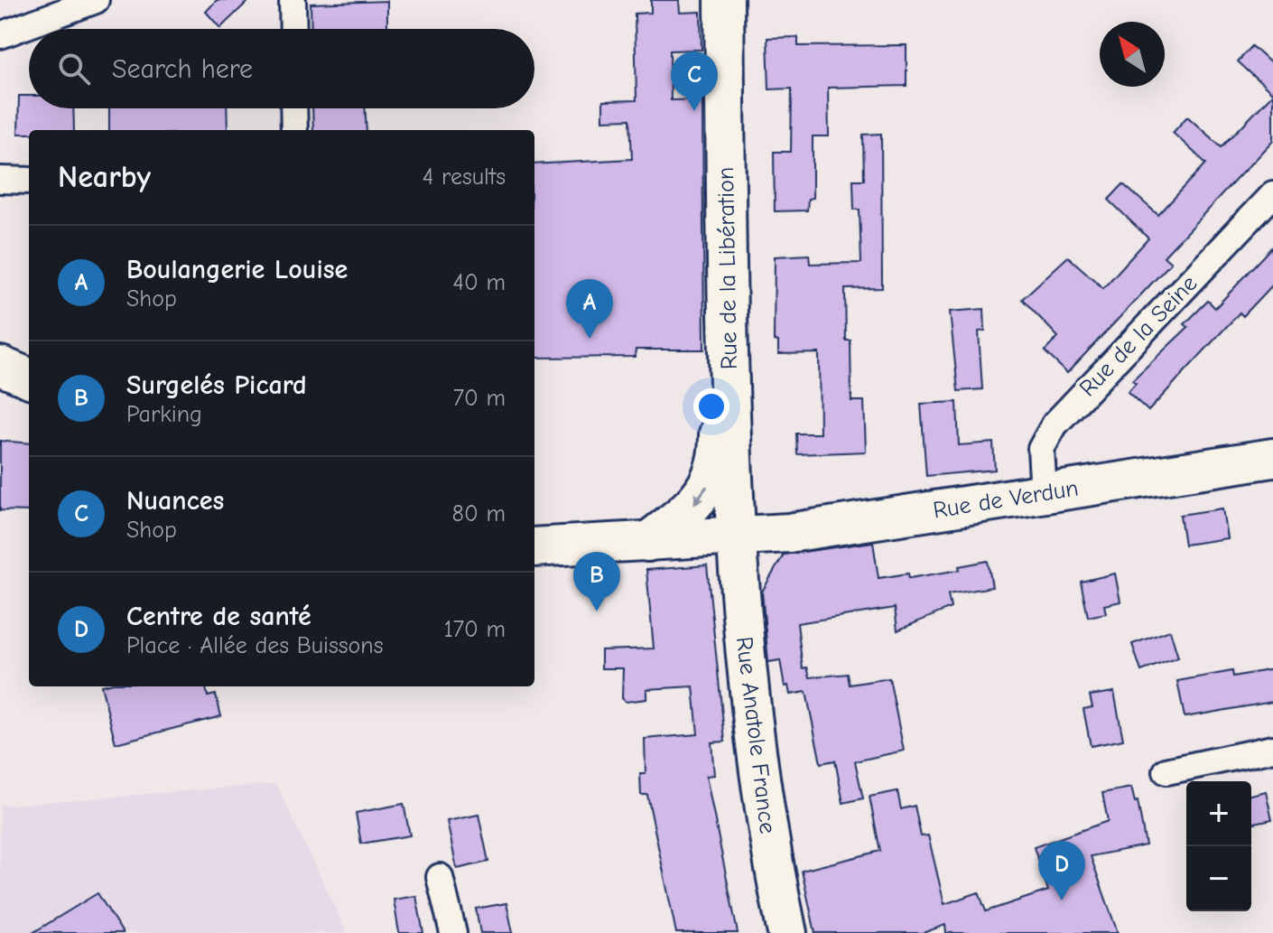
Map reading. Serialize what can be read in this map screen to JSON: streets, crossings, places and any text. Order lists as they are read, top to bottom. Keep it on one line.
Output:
{"streets":{"main road":["Rue de la Libération","Rue de Verdun","Rue Anatole France"],"street":["Rue de la Seine"]},"crossings":[["Rue de la Libération","Rue de Verdun"],["Rue de la Libération","Rue Anatole France"],["Rue de la Seine","Rue de Verdun"],["Rue de Verdun","Rue Anatole France"]],"north":"top left","page":{"search":"Search here","pins":["C","A","B","D"],"heading":["Nearby","4 results"],"list":[{"mark":"A","name":"Boulangerie Louise","note":"Shop","value":"40 m"},{"mark":"B","name":"Surgelés Picard","note":"Parking","value":"70 m"},{"mark":"C","name":"Nuances","note":"Shop","value":"80 m"},{"mark":"D","name":"Centre de santé","note":"Place · Allée des Buissons","value":"170 m"}],"map_buttons":["+","−"]}}
